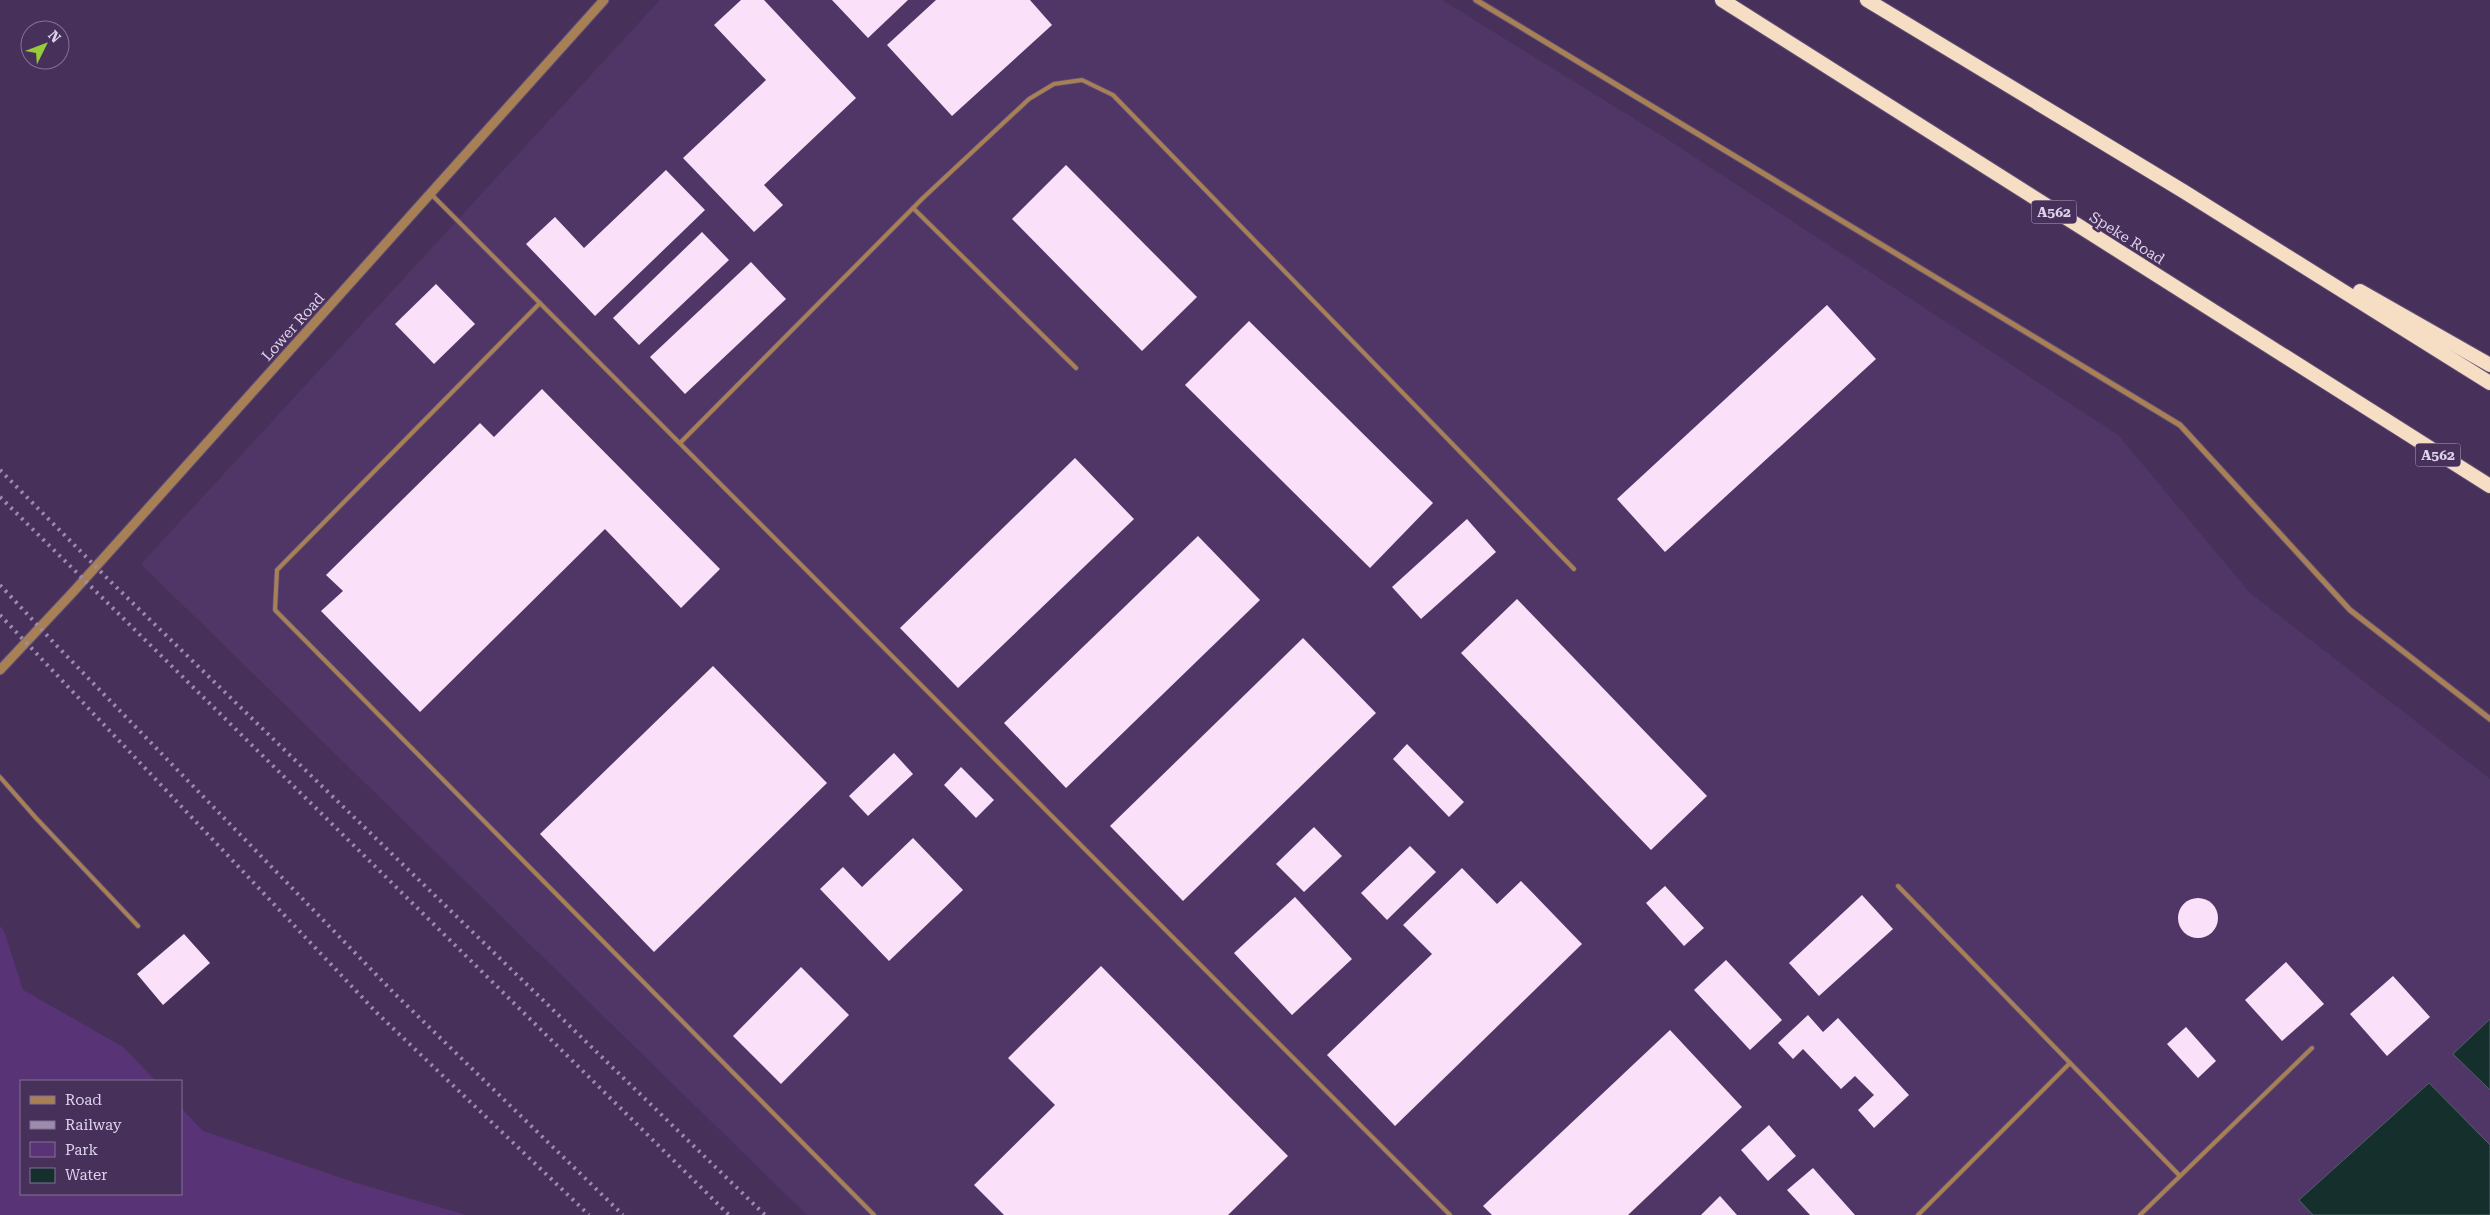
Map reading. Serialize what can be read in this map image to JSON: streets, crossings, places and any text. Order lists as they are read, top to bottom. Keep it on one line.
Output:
{"streets":{"highway":["A562","Speke Road"],"street":["Lower Road"]},"legend":["Road","Railway","Park","Water"],"north":"top right"}
